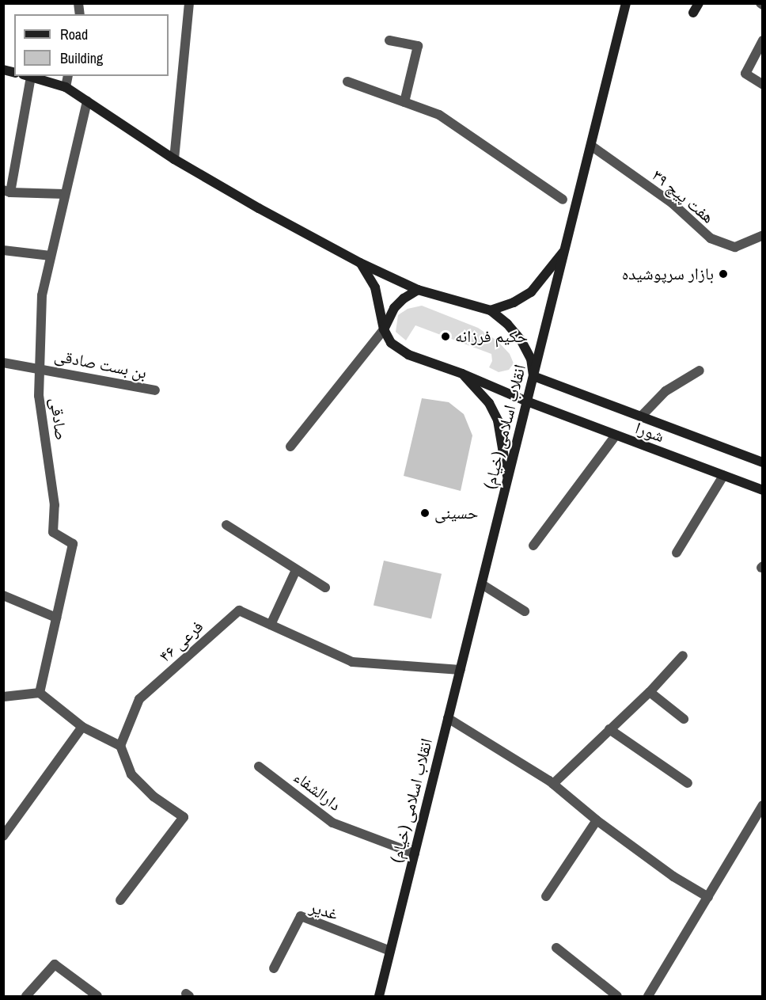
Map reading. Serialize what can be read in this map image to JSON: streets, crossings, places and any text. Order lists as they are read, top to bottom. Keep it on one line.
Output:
{"streets":{"main road":["انقلاب اسلامی (خیام)","شورا"],"street":["هفت پیچ ۳۹","بن بست صادقی","صادقی","فرعی ۴۶","دارالشفاء","غدیر"]},"crossings":[["هفت پیچ ۳۹","انقلاب اسلامی (خیام)"],["بن بست صادقی","صادقی"],["انقلاب اسلامی (خیام)","شورا"],["انقلاب اسلامی (خیام)","فرعی ۴۶"],["انقلاب اسلامی (خیام)","دارالشفاء"],["انقلاب اسلامی (خیام)","غدیر"]],"places":["بازار سرپوشیده","حکیم فرزانه","حسینی"],"legend":["Road","Building"]}
